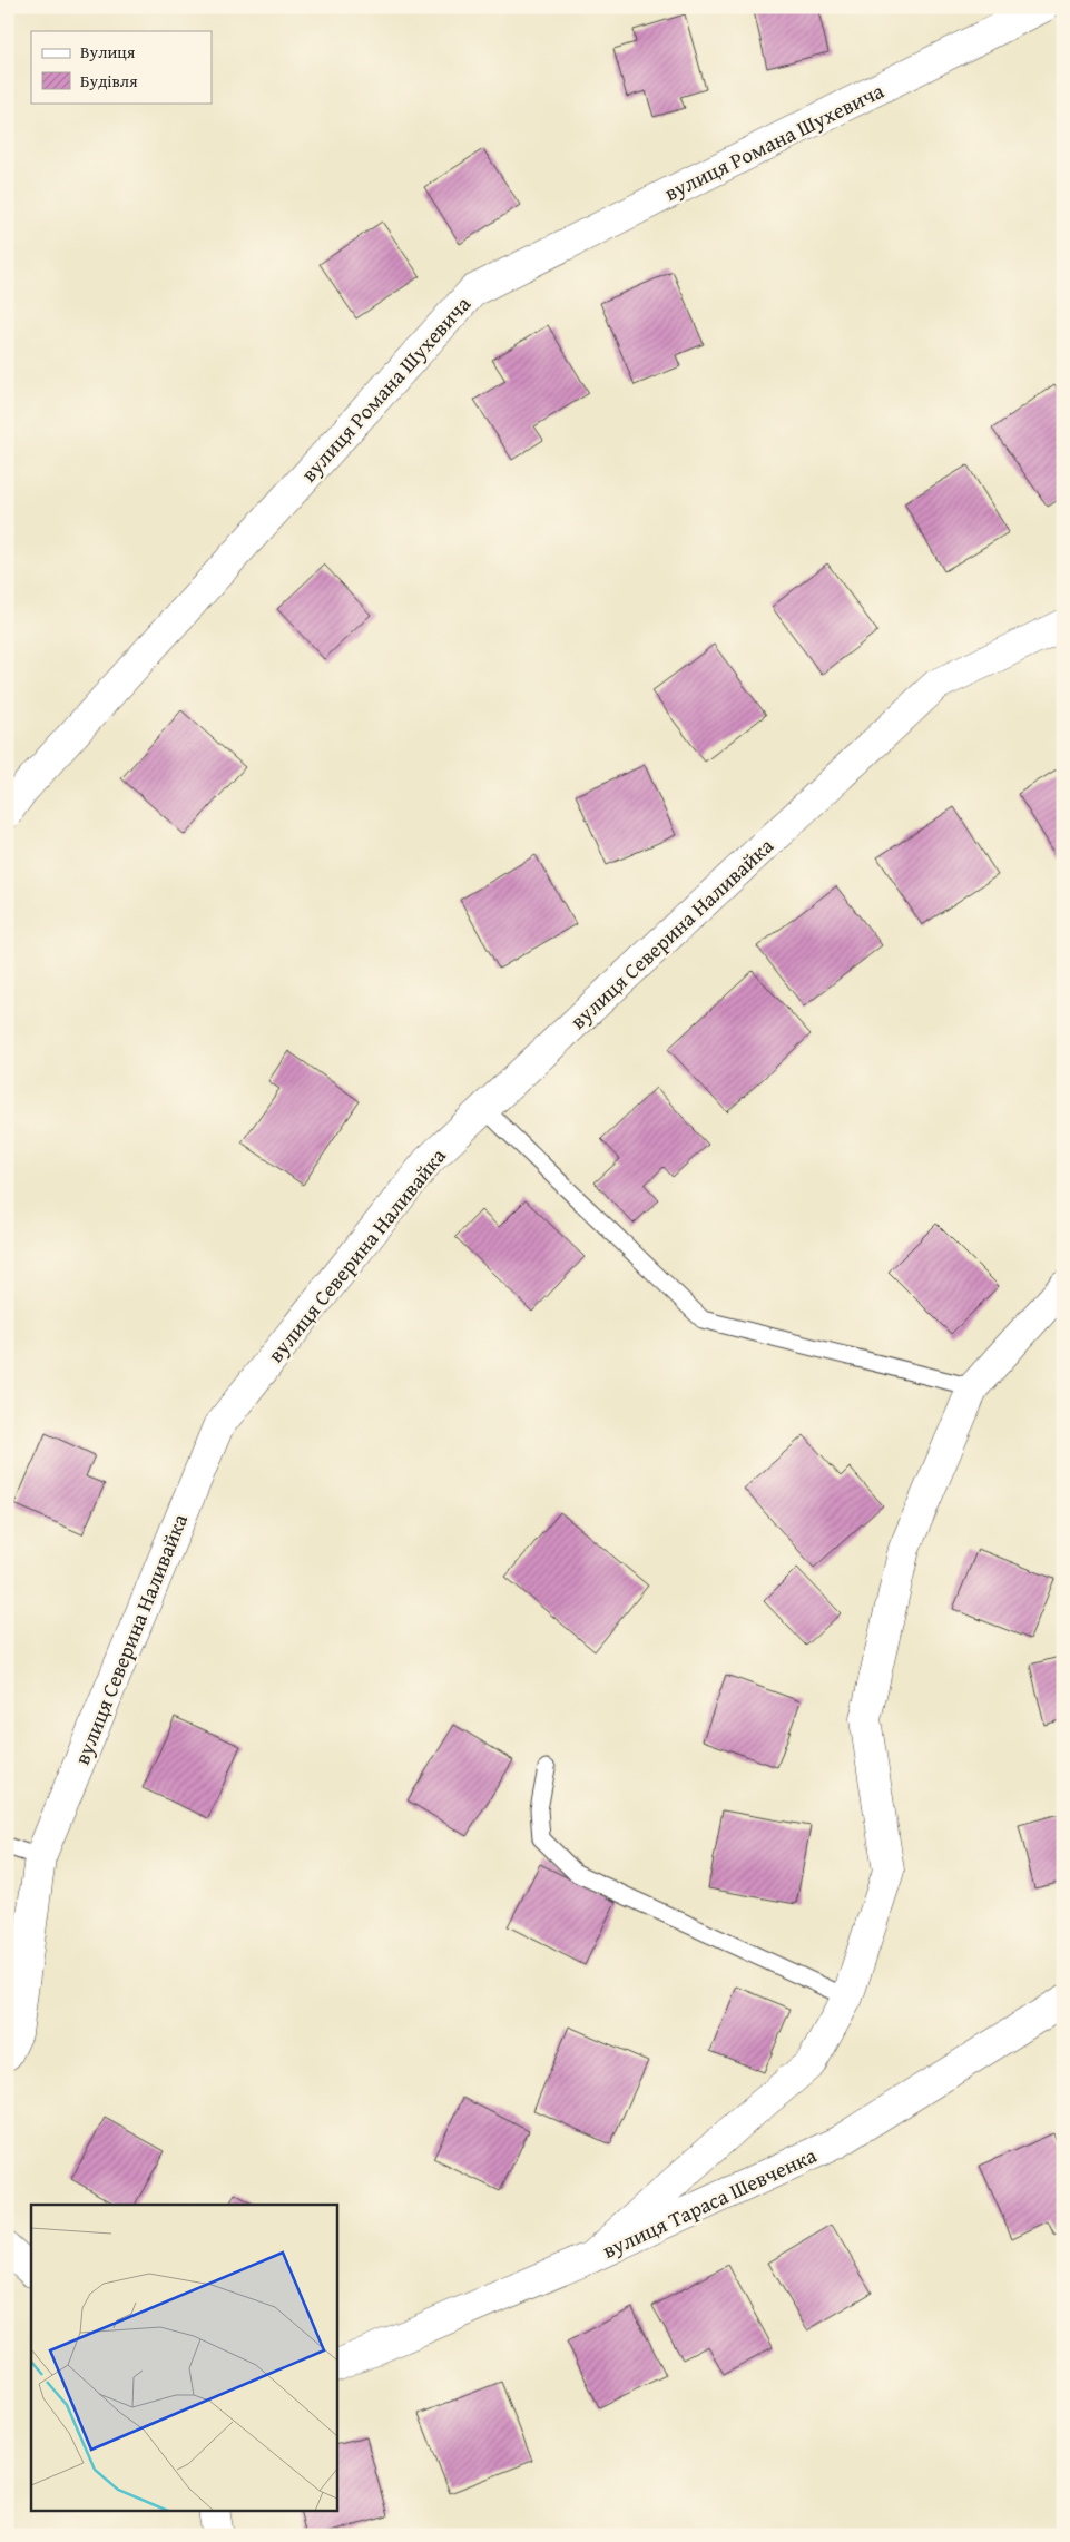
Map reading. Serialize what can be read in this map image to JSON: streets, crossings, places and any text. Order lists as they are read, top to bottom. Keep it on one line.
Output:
{"streets":{"street":["вулиця Романа Шухевича","вулиця Северина Наливайка","вулиця Тараса Шевченка"]},"legend":["Вулиця","Будівля"]}
